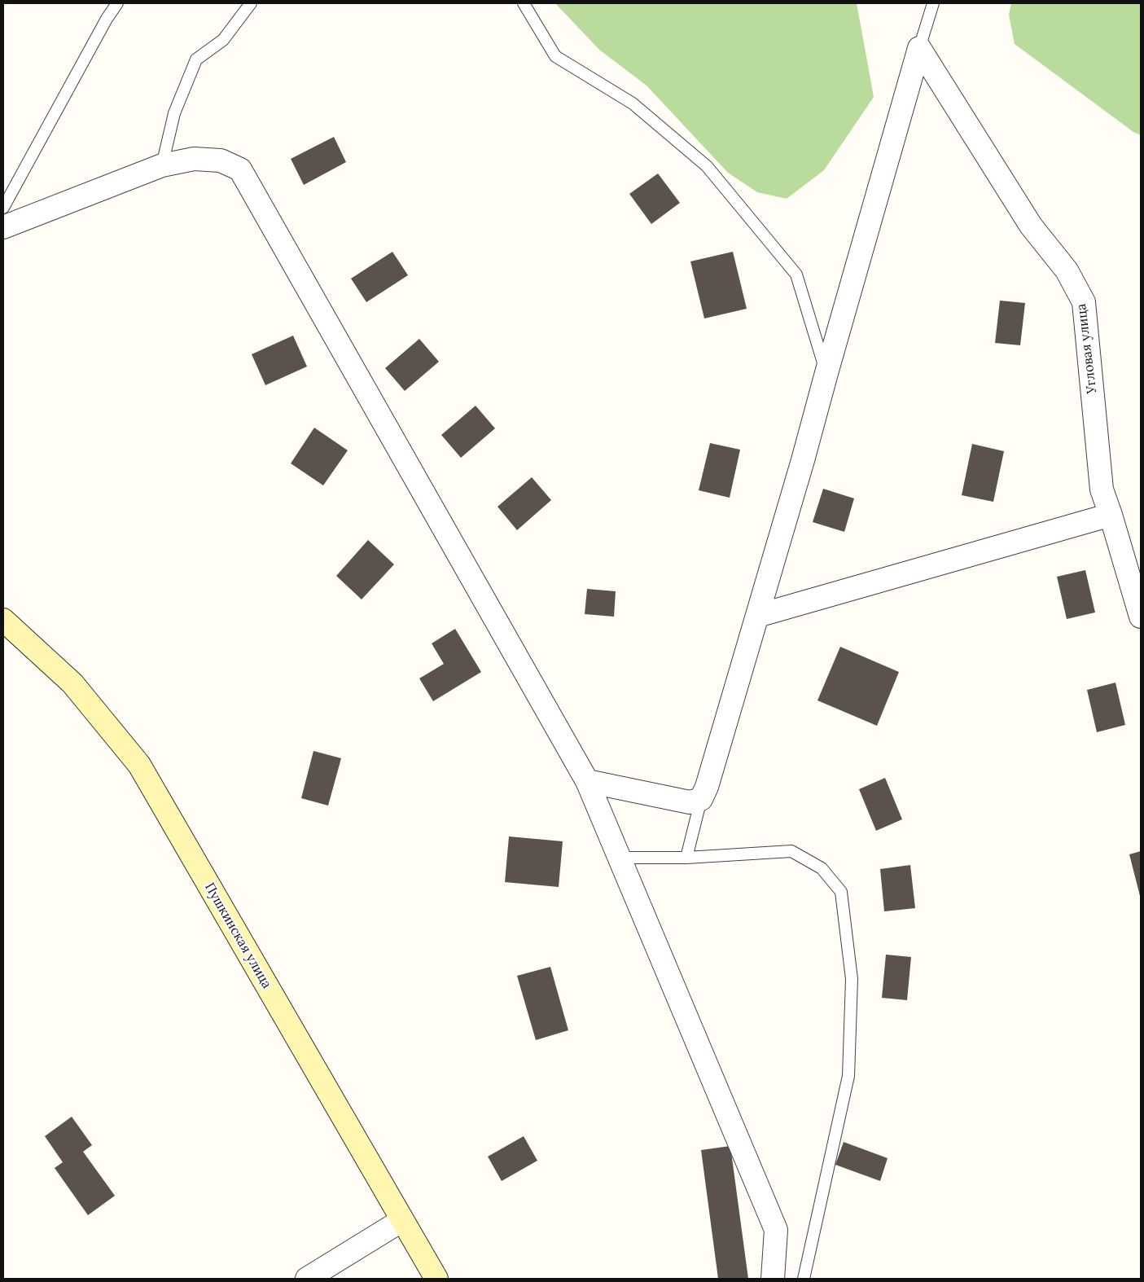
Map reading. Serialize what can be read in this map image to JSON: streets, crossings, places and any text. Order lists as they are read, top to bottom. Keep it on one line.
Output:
{"streets":{"main road":["Пушкинская улица"],"street":["Угловая улица"]}}
